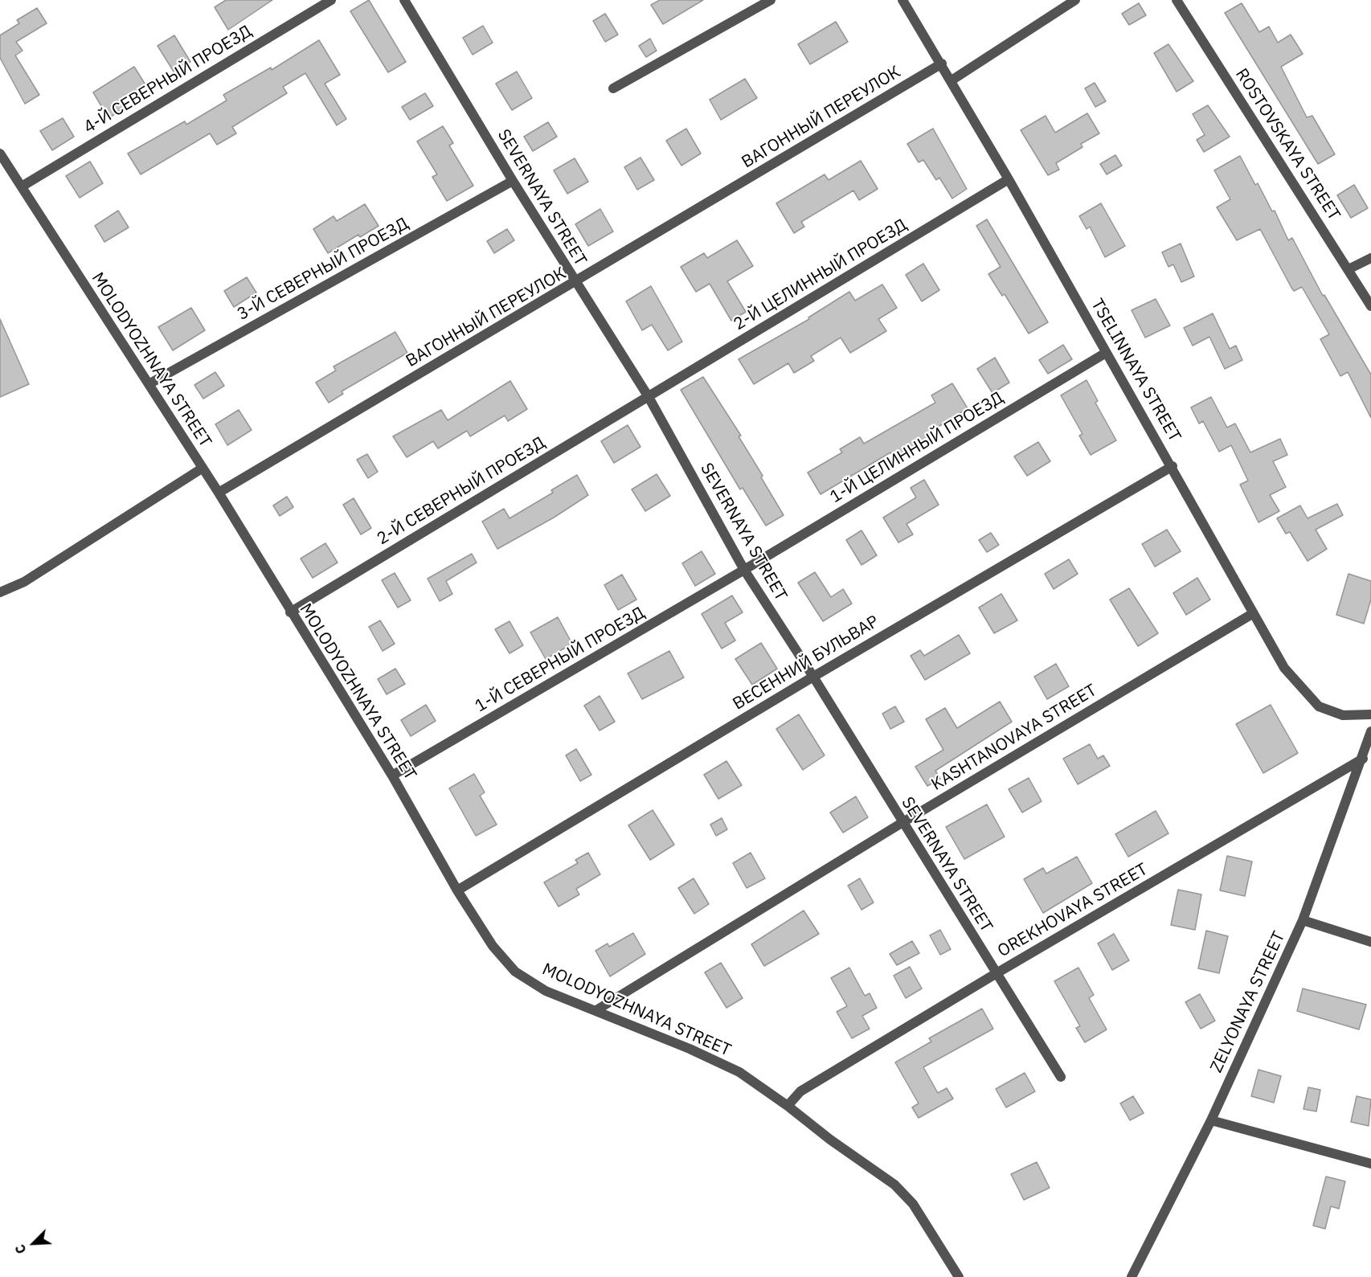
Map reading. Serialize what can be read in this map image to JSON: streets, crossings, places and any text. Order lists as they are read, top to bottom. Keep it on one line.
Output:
{"streets":{"street":["4-Й СЕВЕРНЫЙ ПРОЕЗД","ВАГОННЫЙ ПЕРЕУЛОК","ROSTOVSKAYA STREET","SEVERNAYA STREET","3-Й СЕВЕРНЫЙ ПРОЕЗД","2-Й ЦЕЛИННЫЙ ПРОЕЗД","MOLODYOZHNAYA STREET","TSELINNAYA STREET","1-Й ЦЕЛИННЫЙ ПРОЕЗД","2-Й СЕВЕРНЫЙ ПРОЕЗД","1-Й СЕВЕРНЫЙ ПРОЕЗД","ВЕСЕННИЙ БУЛЬВАР","KASHTANOVAYA STREET","OREKHOVAYA STREET","ZELYONAYA STREET"]},"crossings":[["4-Й СЕВЕРНЫЙ ПРОЕЗД","MOLODYOZHNAYA STREET"],["ВАГОННЫЙ ПЕРЕУЛОК","SEVERNAYA STREET"],["ВАГОННЫЙ ПЕРЕУЛОК","MOLODYOZHNAYA STREET"],["ВАГОННЫЙ ПЕРЕУЛОК","TSELINNAYA STREET"],["SEVERNAYA STREET","3-Й СЕВЕРНЫЙ ПРОЕЗД"],["SEVERNAYA STREET","2-Й ЦЕЛИННЫЙ ПРОЕЗД"],["SEVERNAYA STREET","1-Й ЦЕЛИННЫЙ ПРОЕЗД"],["SEVERNAYA STREET","2-Й СЕВЕРНЫЙ ПРОЕЗД"],["SEVERNAYA STREET","1-Й СЕВЕРНЫЙ ПРОЕЗД"],["SEVERNAYA STREET","ВЕСЕННИЙ БУЛЬВАР"],["SEVERNAYA STREET","KASHTANOVAYA STREET"],["SEVERNAYA STREET","OREKHOVAYA STREET"],["3-Й СЕВЕРНЫЙ ПРОЕЗД","MOLODYOZHNAYA STREET"],["2-Й ЦЕЛИННЫЙ ПРОЕЗД","TSELINNAYA STREET"],["2-Й ЦЕЛИННЫЙ ПРОЕЗД","2-Й СЕВЕРНЫЙ ПРОЕЗД"],["MOLODYOZHNAYA STREET","2-Й СЕВЕРНЫЙ ПРОЕЗД"],["MOLODYOZHNAYA STREET","1-Й СЕВЕРНЫЙ ПРОЕЗД"],["MOLODYOZHNAYA STREET","ВЕСЕННИЙ БУЛЬВАР"],["MOLODYOZHNAYA STREET","KASHTANOVAYA STREET"],["MOLODYOZHNAYA STREET","OREKHOVAYA STREET"],["TSELINNAYA STREET","1-Й ЦЕЛИННЫЙ ПРОЕЗД"],["TSELINNAYA STREET","ВЕСЕННИЙ БУЛЬВАР"],["TSELINNAYA STREET","KASHTANOVAYA STREET"],["1-Й ЦЕЛИННЫЙ ПРОЕЗД","1-Й СЕВЕРНЫЙ ПРОЕЗД"],["OREKHOVAYA STREET","ZELYONAYA STREET"]],"north":"bottom left"}
